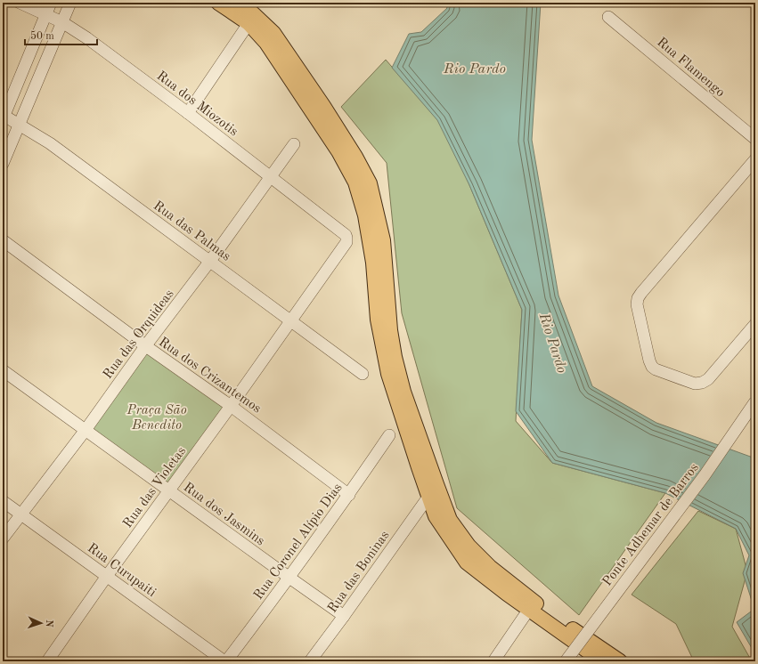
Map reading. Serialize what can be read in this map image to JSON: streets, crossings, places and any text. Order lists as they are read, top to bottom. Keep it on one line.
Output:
{"streets":{"street":["Rua Flamengo","Rua dos Miozotis","Rua das Palmas","Rua das Orquideas","Rua dos Crizantemos","Rua das Violetas","Rua dos Jasmins","Ponte Adhemar de Barros","Rua Coronel Alípio Dias","Rua Curupaiti","Rua das Boninas"]},"crossings":[["Rua dos Miozotis","Rua das Orquideas"],["Rua dos Miozotis","Rua das Violetas"],["Rua das Palmas","Rua das Orquideas"],["Rua das Palmas","Rua das Violetas"],["Rua das Orquideas","Rua dos Crizantemos"],["Rua das Orquideas","Rua dos Jasmins"],["Rua das Orquideas","Rua Curupaiti"],["Rua dos Crizantemos","Rua das Violetas"],["Rua dos Crizantemos","Rua Coronel Alípio Dias"],["Rua das Violetas","Rua dos Jasmins"],["Rua das Violetas","Rua Curupaiti"],["Rua dos Jasmins","Rua Coronel Alípio Dias"],["Rua dos Jasmins","Rua das Boninas"],["Rua Coronel Alípio Dias","Rua Curupaiti"]],"water":["Rio Pardo"],"parks":["Praça São Benedito"],"scale_bar":"50 m","north":"right"}
